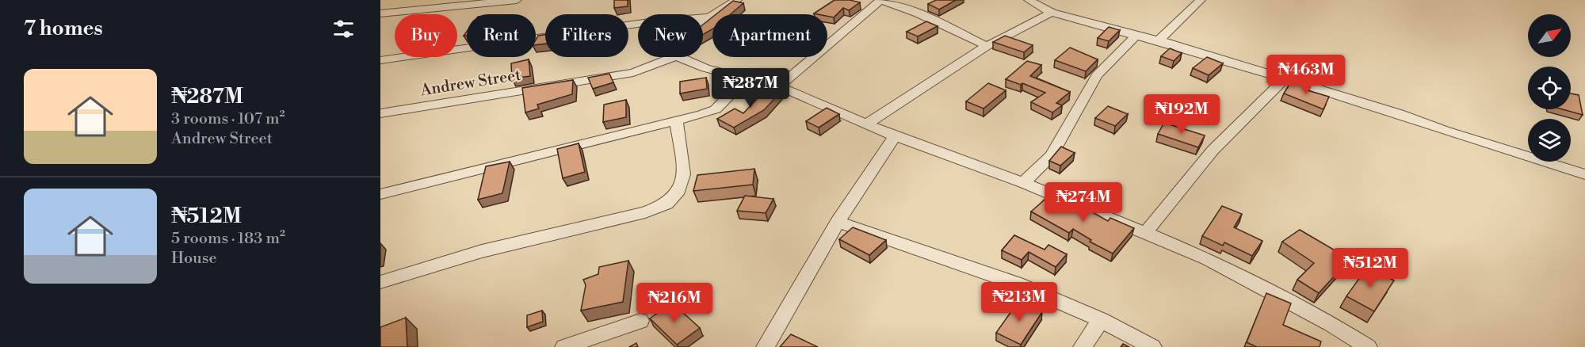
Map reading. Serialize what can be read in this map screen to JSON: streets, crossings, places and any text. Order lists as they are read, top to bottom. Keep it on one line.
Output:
{"streets":{"street":["Andrew Street"]},"north":"top right","page":{"heading":"7 homes","chip":["Buy","Rent","Filters","New","Apartment"],"price":["₦463M","₦287M","₦192M","₦274M","₦512M","₦213M","₦216M"],"list":[{"name":"₦287M","note":"3 rooms · 107 m² · Andrew Street"},{"name":"₦512M","note":"5 rooms · 183 m² · House"}]}}
